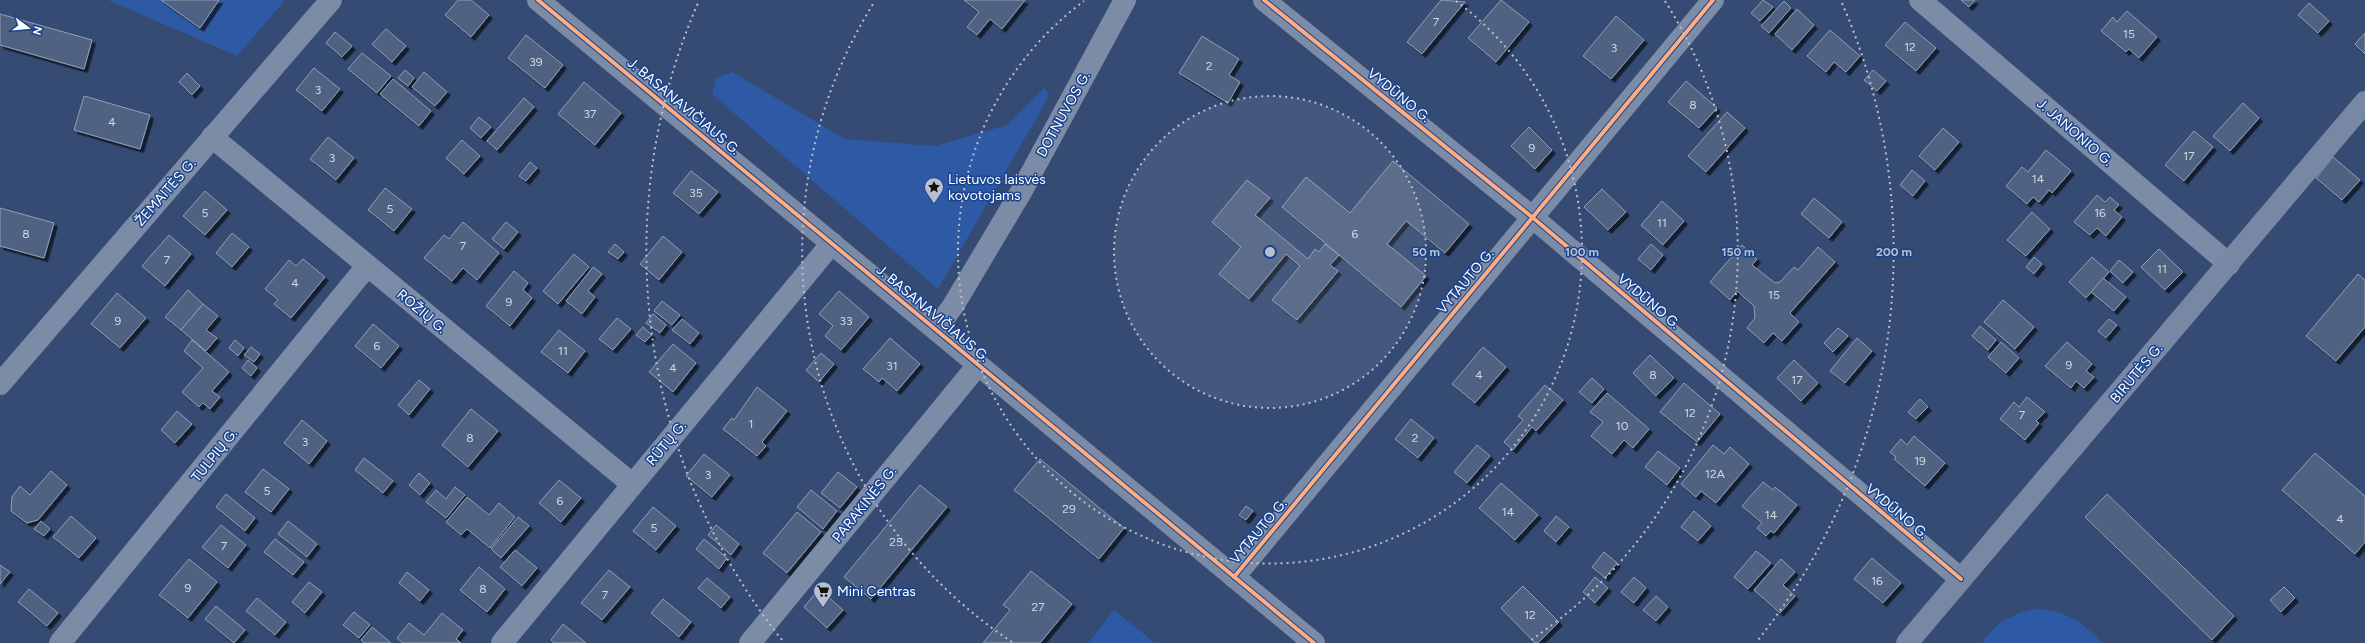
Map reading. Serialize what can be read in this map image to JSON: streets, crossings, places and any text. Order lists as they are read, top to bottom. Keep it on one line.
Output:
{"streets":{"main road":["J. BASANAVIČIAUS G."],"street":["VYDŪNO G.","DOTNUVOS G.","J. JANONIO G.","ŽEMAITĖS G.","VYTAUTO G.","ROŽIŲ G.","BIRUTĖS G.","RŪTŲ G.","TULPIŲ G.","PARAKINĖS G."]},"crossings":[["VYDŪNO G.","VYTAUTO G."],["VYDŪNO G.","BIRUTĖS G."],["J. BASANAVIČIAUS G.","DOTNUVOS G."],["J. BASANAVIČIAUS G.","VYTAUTO G."],["J. BASANAVIČIAUS G.","RŪTŲ G."],["J. BASANAVIČIAUS G.","PARAKINĖS G."],["J. JANONIO G.","BIRUTĖS G."],["ŽEMAITĖS G.","ROŽIŲ G."],["ROŽIŲ G.","RŪTŲ G."],["ROŽIŲ G.","TULPIŲ G."]],"places":{"place":["Lietuvos laisvės kovotojams"],"supermarket":["Mini Centras"]},"house_numbers":["7","15","12","3","39","2","3","8","37","4","9","17","3","14","35","5","5","16","11","8","6","7","7","11","4","15","9","9","33","6","11","9","31","4","4","8","17","12","7","1","10","8","2","3","19","12A","3","5","6","29","14","14","4","5","25","7","16","9","8","7","27","12"],"north":"right","rings":["50 m","100 m","150 m","200 m"]}
